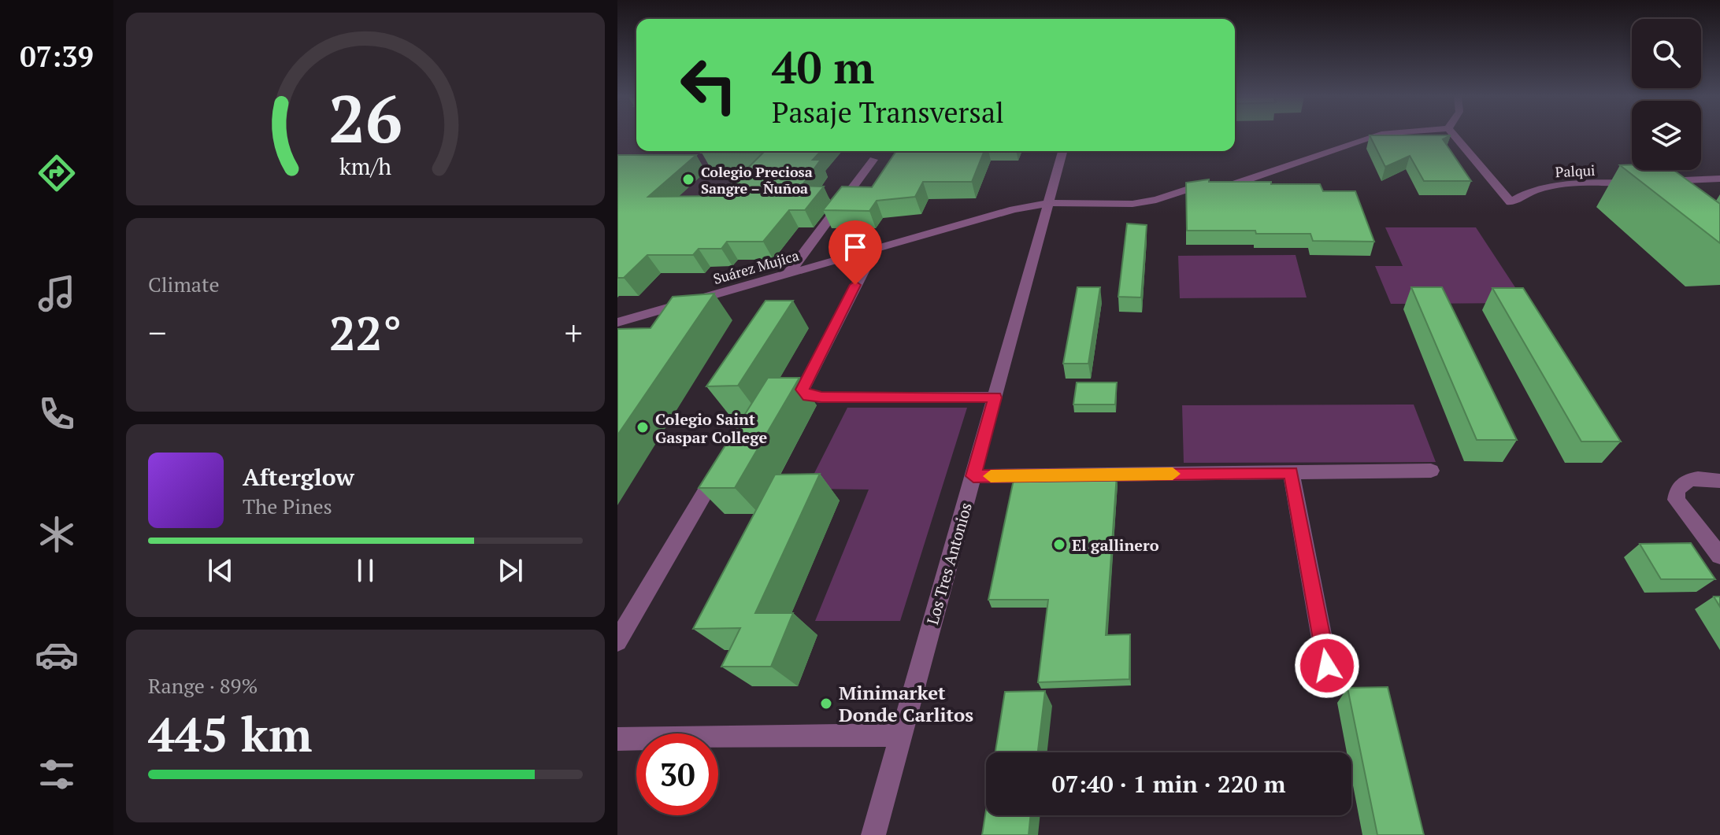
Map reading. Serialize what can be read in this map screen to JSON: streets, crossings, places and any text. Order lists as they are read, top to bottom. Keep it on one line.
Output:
{"streets":{"street":["Palqui","Suárez Mujica","Los Tres Antonios"]},"crossings":[["Suárez Mujica","Los Tres Antonios"]],"places":["Colegio Preciosa Sangre – Ñuñoa","Colegio Saint Gaspar College","El gallinero","Minimarket Donde Carlitos"],"page":{"tabs":"07:39","turn":["40 m","Pasaje Transversal"],"tile":["Climate",["Range · 89%","445 km"]],"heat":["−","22°","+"],"song":["Afterglow","The Pines"],"limit":"30","trip":"07:40 · 1 min · 220 m","gauge":["26","km/h"]}}
